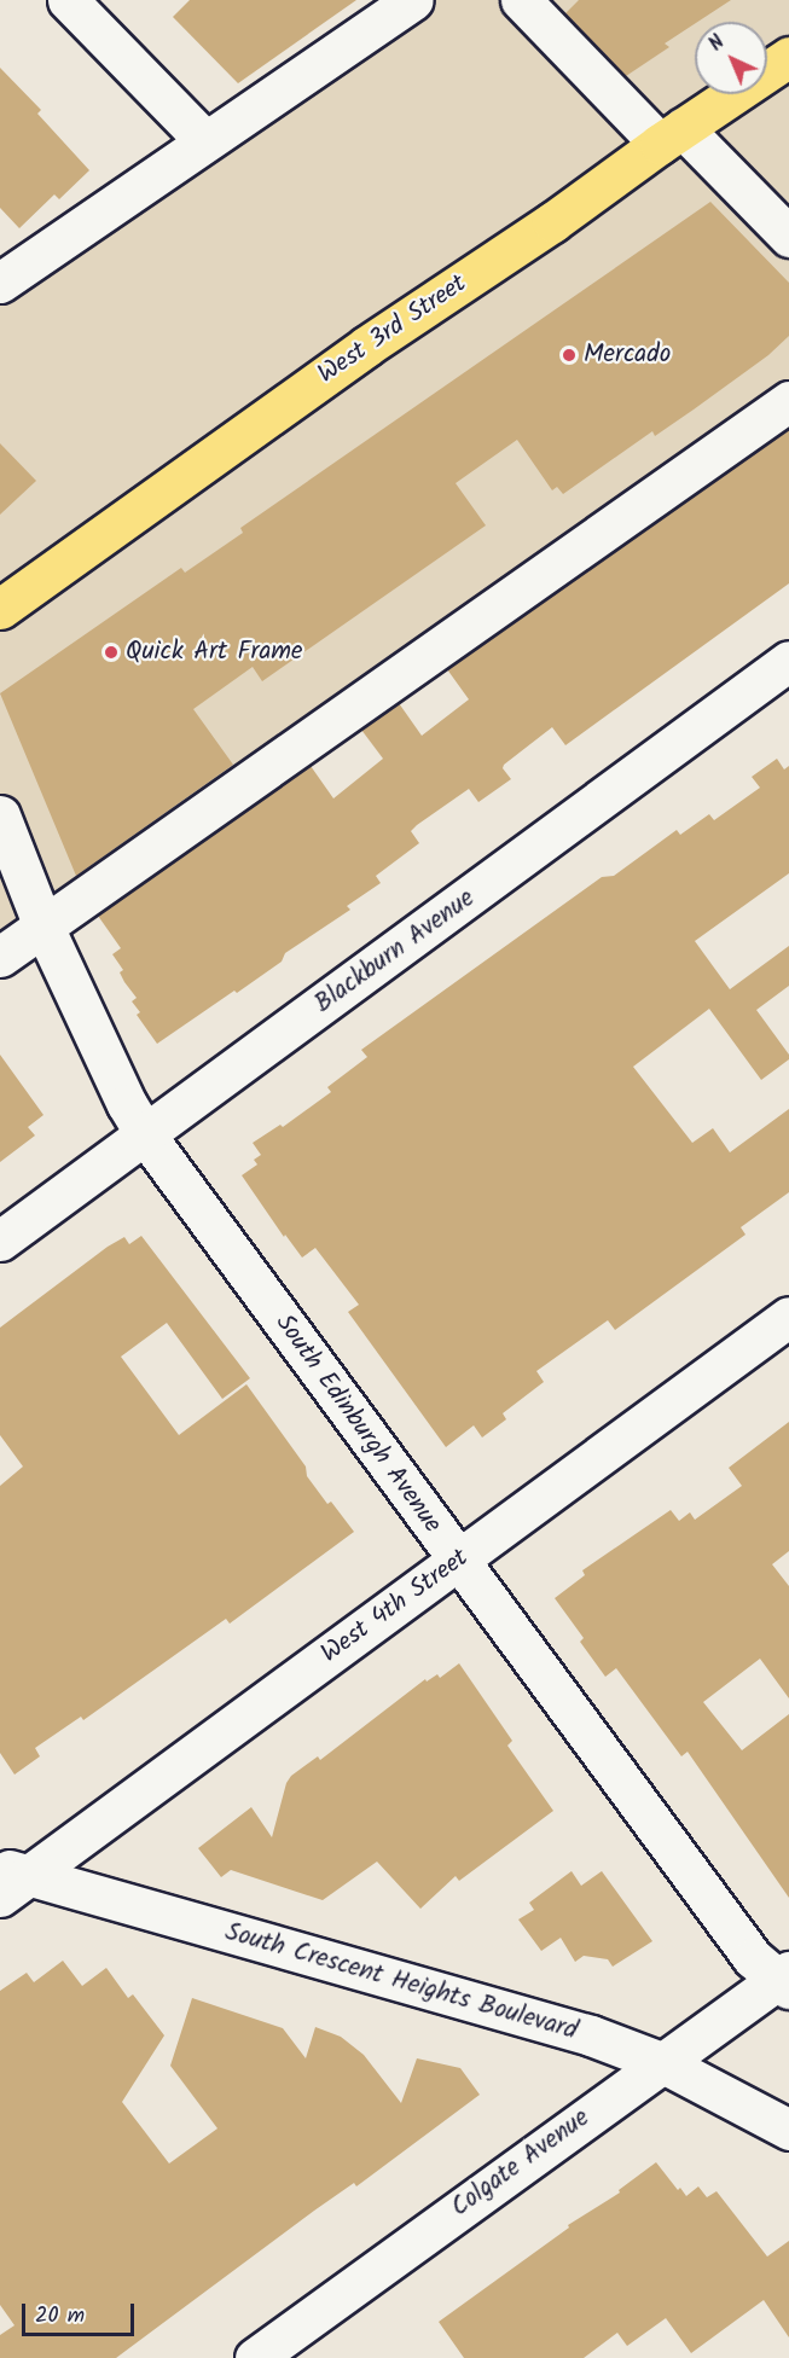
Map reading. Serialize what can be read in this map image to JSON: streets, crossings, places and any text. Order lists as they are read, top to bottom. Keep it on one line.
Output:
{"streets":{"main road":["West 3rd Street"],"street":["Blackburn Avenue","South Edinburgh Avenue","West 4th Street","South Crescent Heights Boulevard","Colgate Avenue"]},"crossings":[["Blackburn Avenue","South Edinburgh Avenue"],["South Edinburgh Avenue","West 4th Street"],["South Edinburgh Avenue","Colgate Avenue"],["West 4th Street","South Crescent Heights Boulevard"],["South Crescent Heights Boulevard","Colgate Avenue"]],"places":["Mercado","Quick Art Frame"],"scale_bar":"20 m","north":"top left"}
